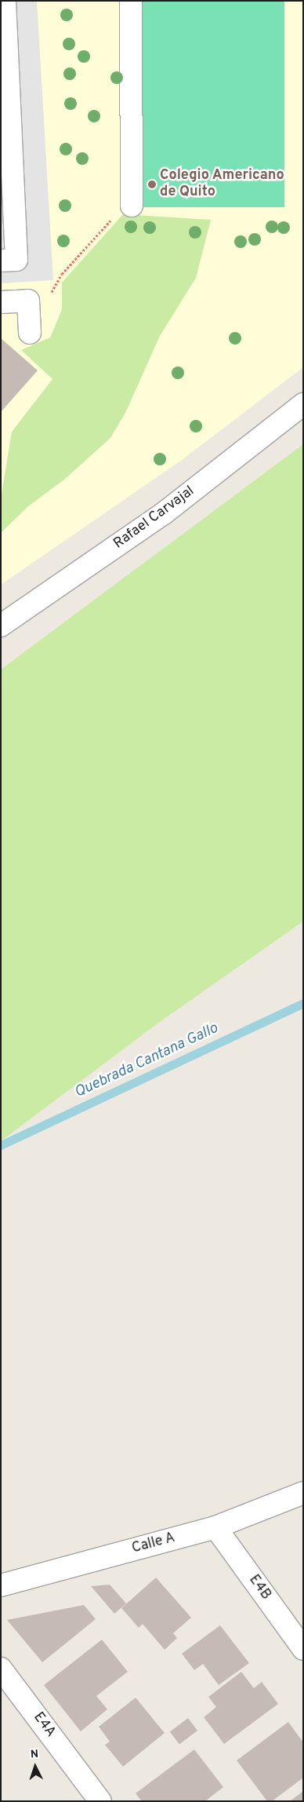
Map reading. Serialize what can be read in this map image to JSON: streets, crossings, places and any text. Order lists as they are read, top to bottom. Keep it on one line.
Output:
{"streets":{"street":["Rafael Carvajal","Calle A","E4B","E4A"]},"crossings":[["Calle A","E4B"]],"water":["Quebrada Cantana Gallo"],"places":["Colegio Americano de Quito"],"north":"top"}
